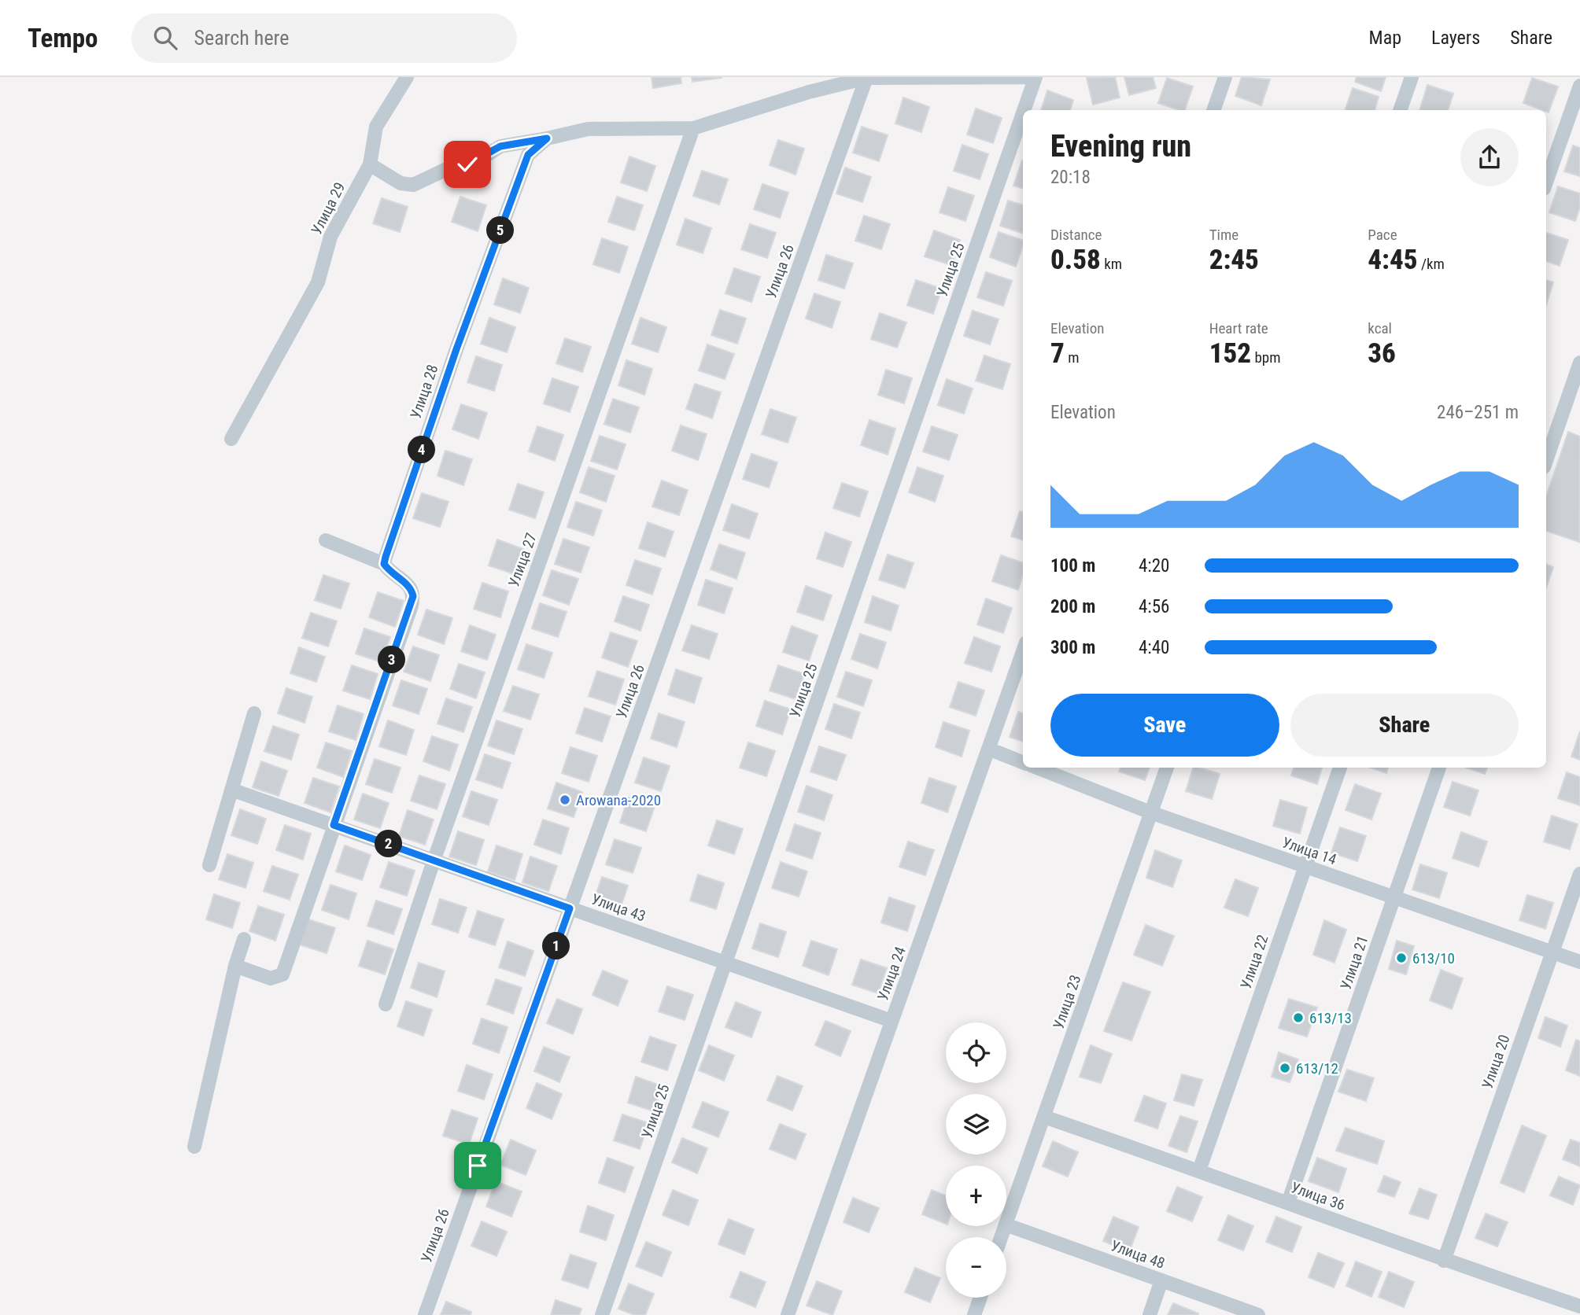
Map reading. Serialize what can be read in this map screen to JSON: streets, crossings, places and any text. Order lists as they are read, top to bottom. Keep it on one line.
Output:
{"streets":{"street":["Улица 29","Улица 25","Улица 26","Улица 28","Улица 27","Улица 14","Улица 43","Улица 22","Улица 21","Улица 24","Улица 23","Улица 20","Улица 36","Улица 48"]},"crossings":[["Улица 25","Улица 43"],["Улица 26","Улица 43"],["Улица 27","Улица 43"],["Улица 14","Улица 22"],["Улица 14","Улица 21"],["Улица 14","Улица 23"],["Улица 14","Улица 20"],["Улица 43","Улица 24"],["Улица 22","Улица 36"],["Улица 21","Улица 36"],["Улица 23","Улица 36"],["Улица 20","Улица 36"]],"places":["Arowana-2020","613/10","613/13","613/12"],"page":{"header":"Tempo","search":"Search here","nav":["Map","Layers","Share"],"heading":["Evening run","20:18"],"stats":[["Distance","0.58 km"],["Time","2:45"],["Pace","4:45 /km"],["Elevation","7 m"],["Heart rate","152 bpm"],["kcal","36"]],"pins":["5","4","3","2","1"],"chart":["Elevation","246–251 m"],"list":[{"name":"100 m","note":"4:20"},{"name":"200 m","note":"4:56"},{"name":"300 m","note":"4:40"}],"buttons":["Save","Share"],"map_buttons":["+","−"]}}
